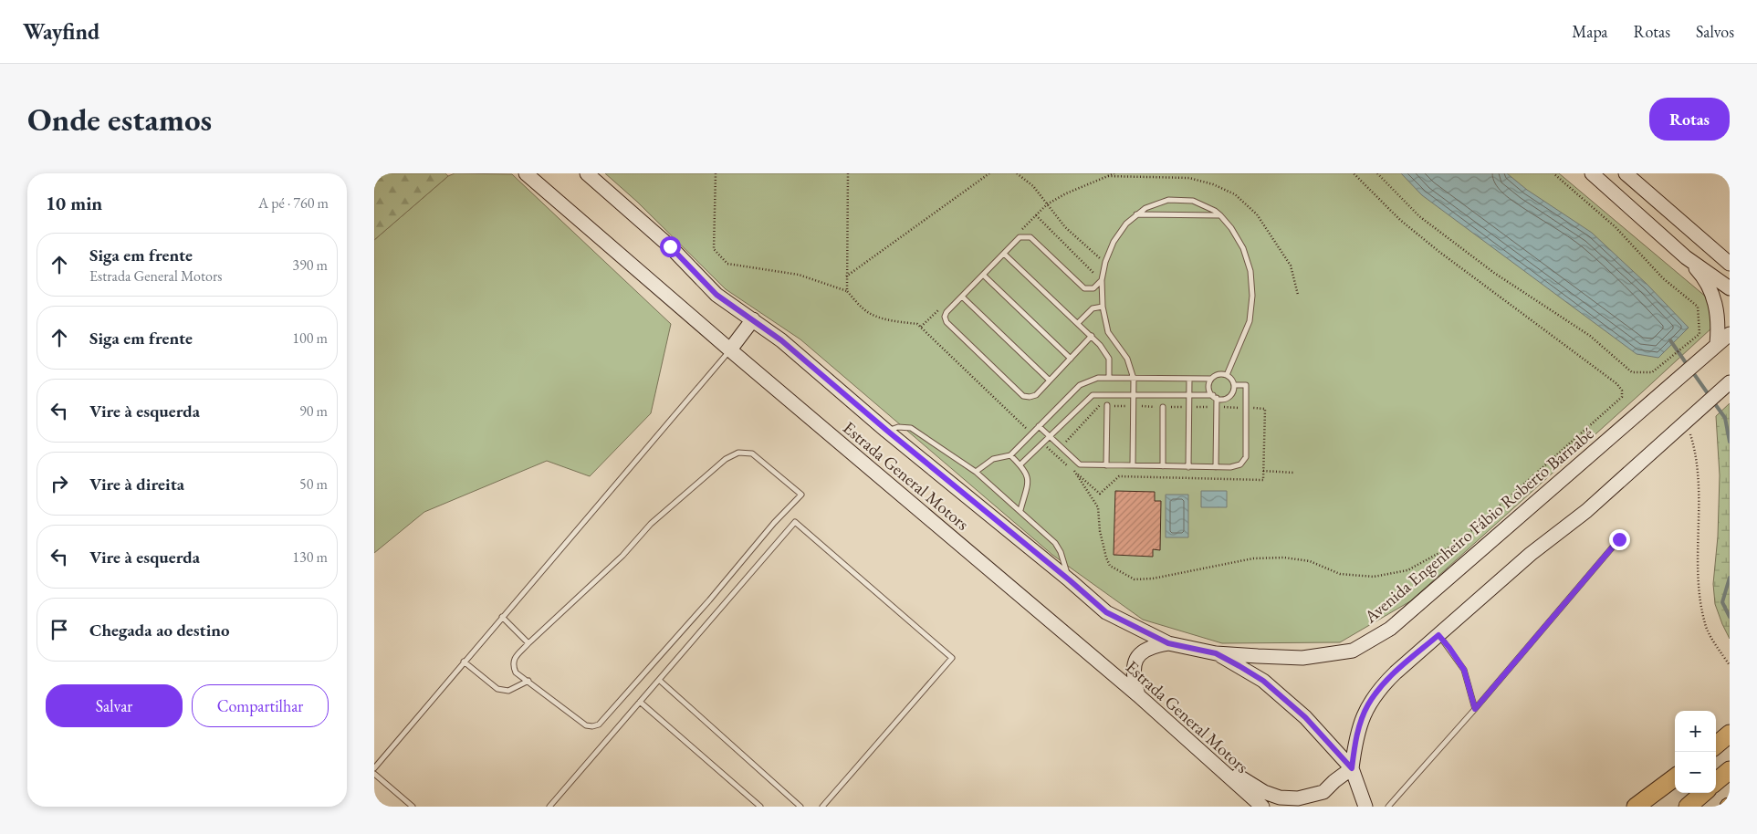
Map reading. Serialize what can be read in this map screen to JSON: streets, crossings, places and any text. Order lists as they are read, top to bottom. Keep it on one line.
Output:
{"streets":{"main road":["Estrada General Motors","Avenida Engenheiro Fábio Roberto Barnabé"]},"crossings":[["Estrada General Motors","Avenida Engenheiro Fábio Roberto Barnabé"]],"page":{"header":"Wayfind","nav":["Mapa","Rotas","Salvos"],"buttons":["Rotas",["Salvar","Compartilhar"]],"title":"Onde estamos","heading":["10 min","A pé · 760 m"],"list":[["Siga em frente","Estrada General Motors","390 m"],["Siga em frente","100 m"],["Vire à esquerda","90 m"],["Vire à direita","50 m"],["Vire à esquerda","130 m"],"Chegada ao destino"],"map_buttons":["+","−"]}}
